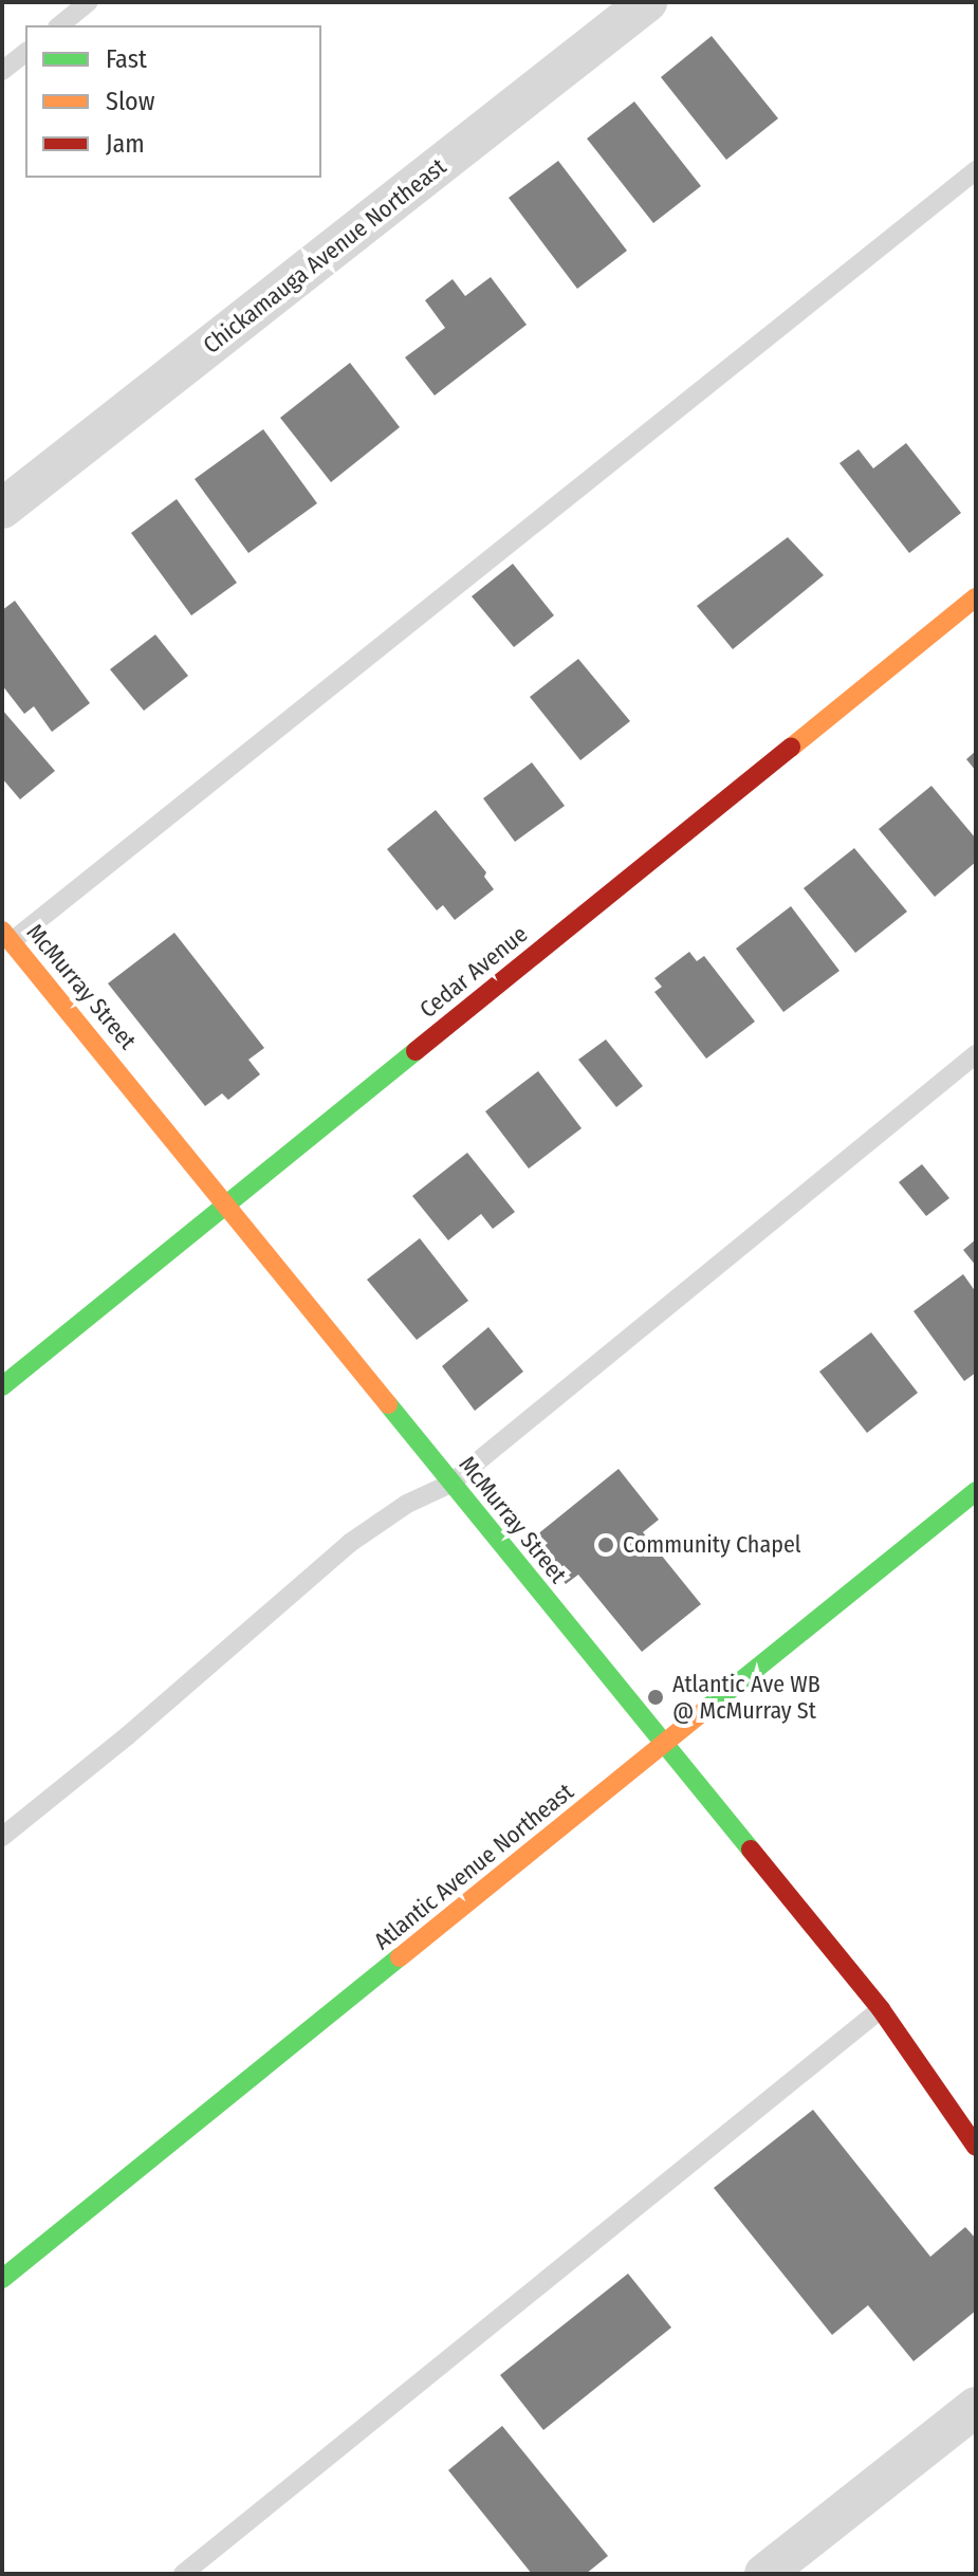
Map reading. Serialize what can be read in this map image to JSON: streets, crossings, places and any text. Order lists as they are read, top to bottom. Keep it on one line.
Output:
{"streets":{"street":["Chickamauga Avenue Northeast","Cedar Avenue","McMurray Street","Atlantic Avenue Northeast"]},"crossings":[["Cedar Avenue","McMurray Street"],["McMurray Street","Atlantic Avenue Northeast"]],"places":["Community Chapel","Atlantic Ave WB @ McMurray St"],"legend":["Fast","Slow","Jam"]}
